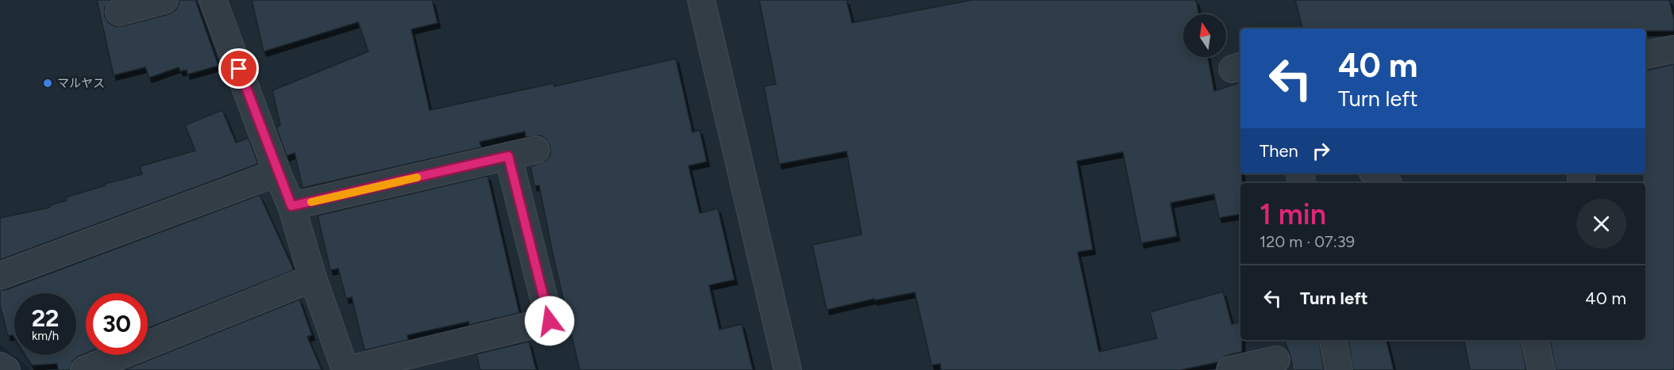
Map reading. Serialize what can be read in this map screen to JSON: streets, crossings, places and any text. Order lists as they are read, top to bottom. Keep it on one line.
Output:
{"places":["マルヤス"],"north":"top","page":{"turn":["40 m","Turn left"],"then":"Then","heading":["1 min","120 m · 07:39"],"list":[{"name":"Turn left","value":"40 m"}],"speed":"22 km/h","limit":"30"}}
